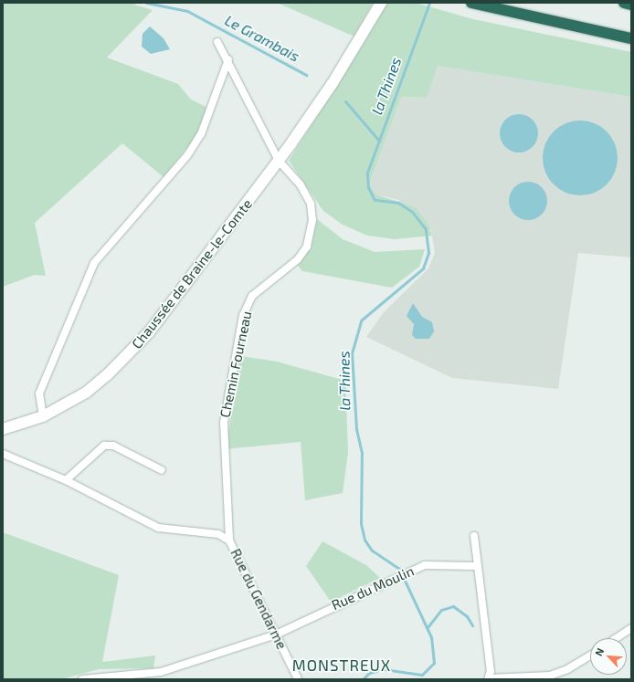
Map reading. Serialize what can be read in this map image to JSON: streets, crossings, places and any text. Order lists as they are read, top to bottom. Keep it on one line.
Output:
{"streets":{"main road":["Chaussée de Braine-le-Comte"],"street":["Chemin Fourneau","Rue du Moulin","Rue du Gendarme"]},"crossings":[["Chaussée de Braine-le-Comte","Chemin Fourneau"],["Chemin Fourneau","Rue du Gendarme"],["Rue du Moulin","Rue du Gendarme"]],"districts":["MONSTREUX"],"water":["Le Grambais","la Thines"],"north":"top left"}
